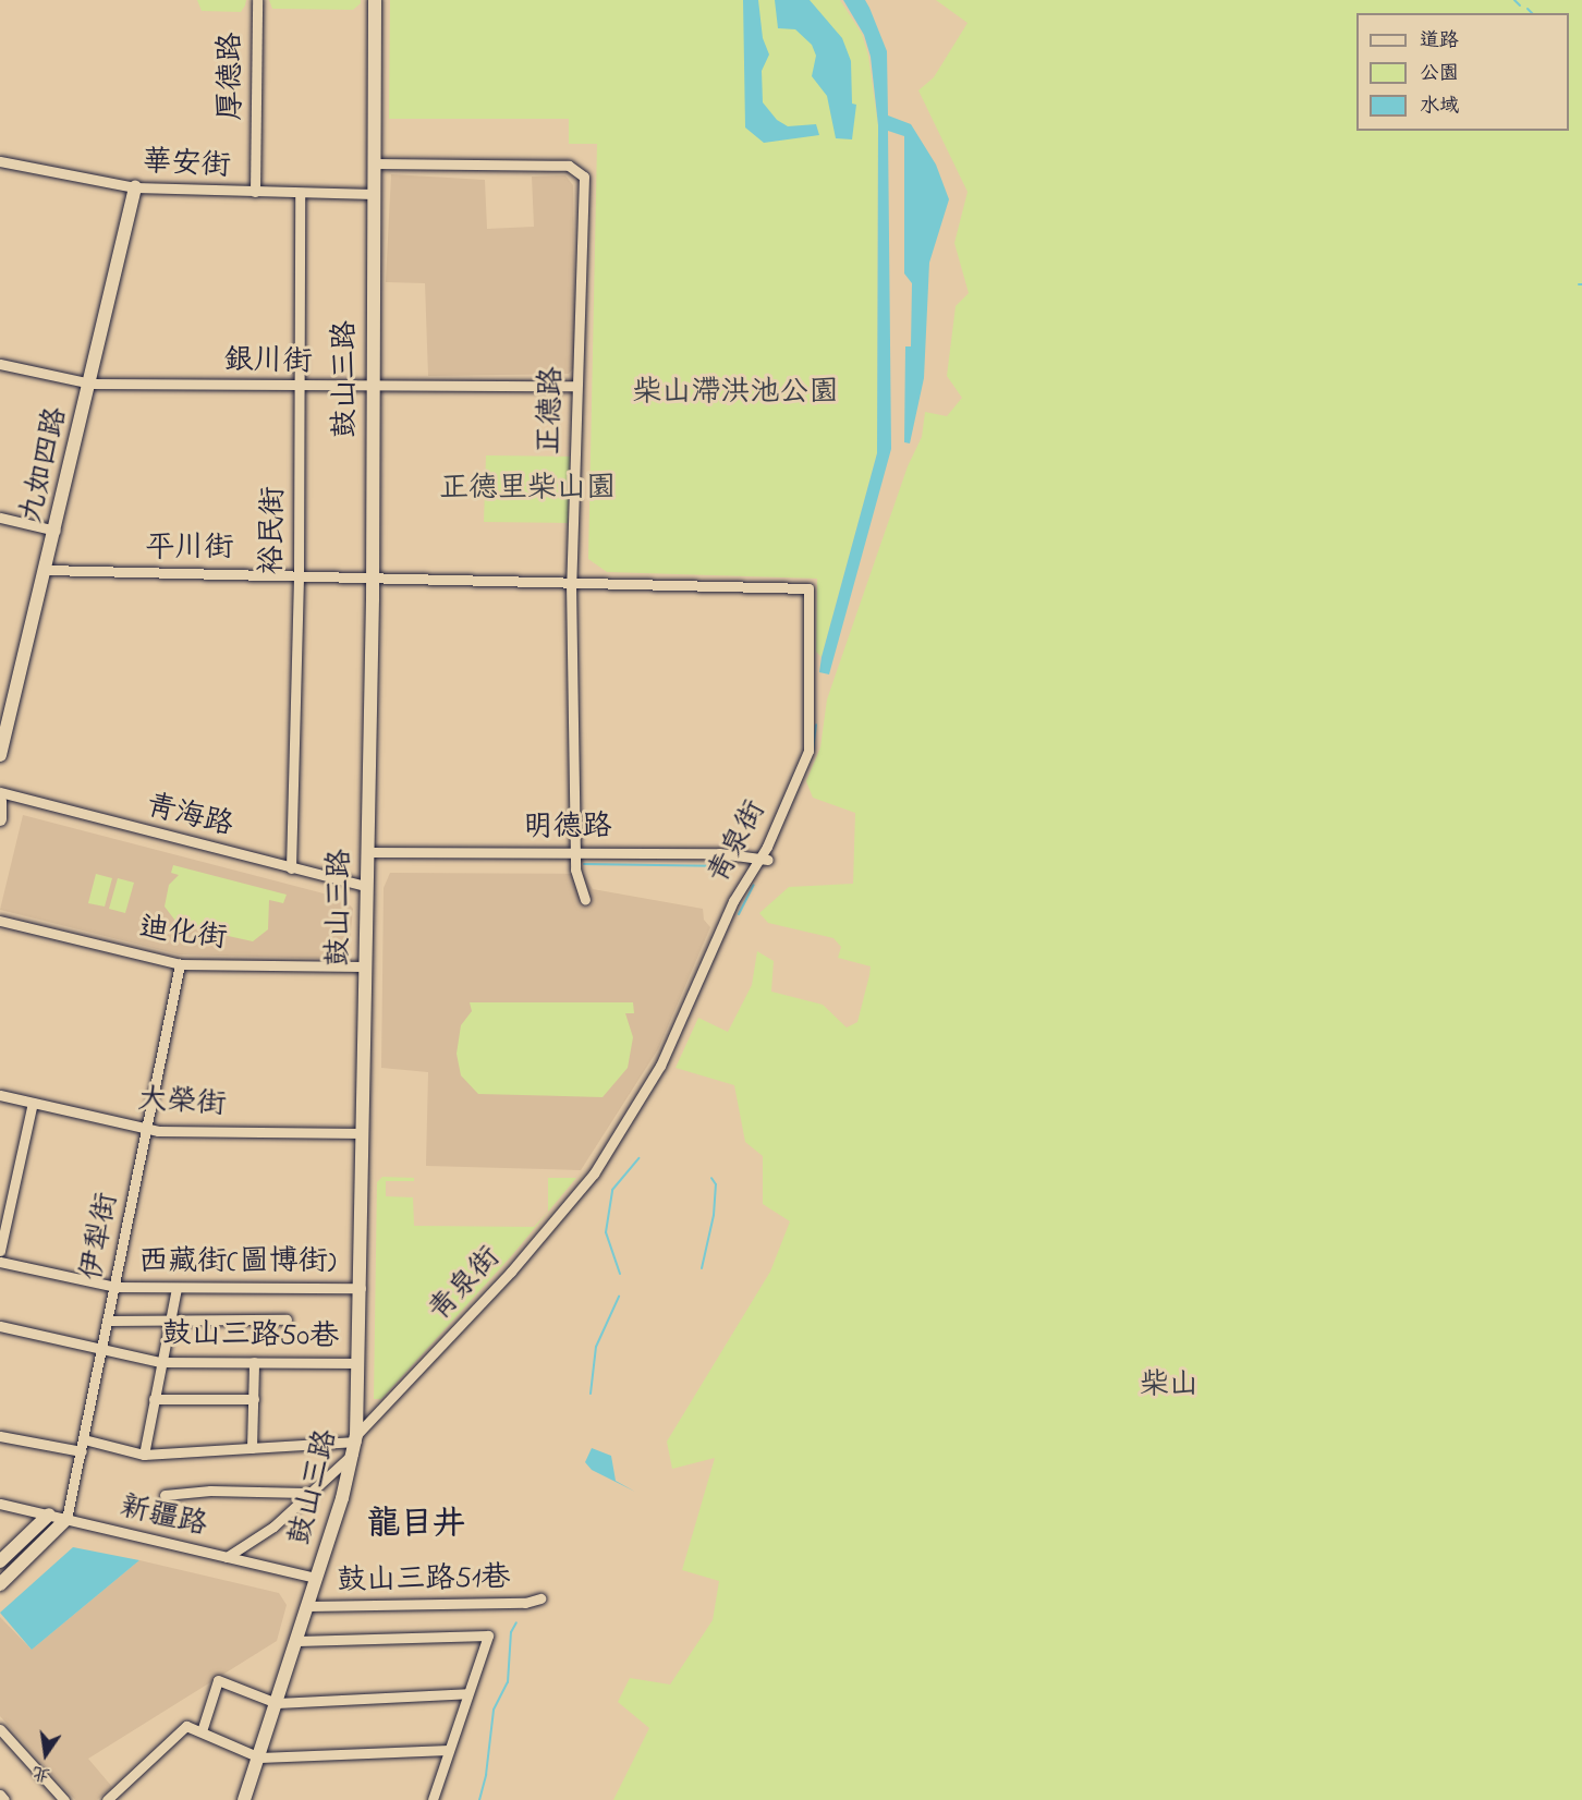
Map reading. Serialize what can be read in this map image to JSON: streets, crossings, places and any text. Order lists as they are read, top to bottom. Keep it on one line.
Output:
{"streets":{"street":["厚德路","華安街","銀川街","鼓山三路","正德路","九如四路","裕民街","平川街","青海路","明德路","青泉街","迪化街","大榮街","伊犁街","西藏街(圖博街)","鼓山三路50巷","新疆路","鼓山三路51巷"]},"crossings":[["厚德路","華安街"],["華安街","鼓山三路"],["華安街","九如四路"],["華安街","裕民街"],["銀川街","鼓山三路"],["銀川街","正德路"],["銀川街","九如四路"],["銀川街","裕民街"],["鼓山三路","正德路"],["鼓山三路","平川街"],["鼓山三路","青海路"],["鼓山三路","明德路"],["鼓山三路","青泉街"],["鼓山三路","迪化街"],["鼓山三路","大榮街"],["鼓山三路","西藏街(圖博街)"],["鼓山三路","鼓山三路50巷"],["鼓山三路","新疆路"],["鼓山三路","鼓山三路51巷"],["正德路","明德路"],["正德路","青泉街"],["九如四路","平川街"],["裕民街","平川街"],["裕民街","青海路"],["平川街","青泉街"],["明德路","青泉街"],["青泉街","新疆路"],["迪化街","伊犁街"],["大榮街","伊犁街"],["伊犁街","西藏街(圖博街)"],["伊犁街","鼓山三路50巷"],["伊犁街","新疆路"]],"districts":["龍目井"],"parks":["柴山滯洪池公園","正德里柴山園","柴山"],"legend":["道路","公園","水域"],"north":"bottom"}
